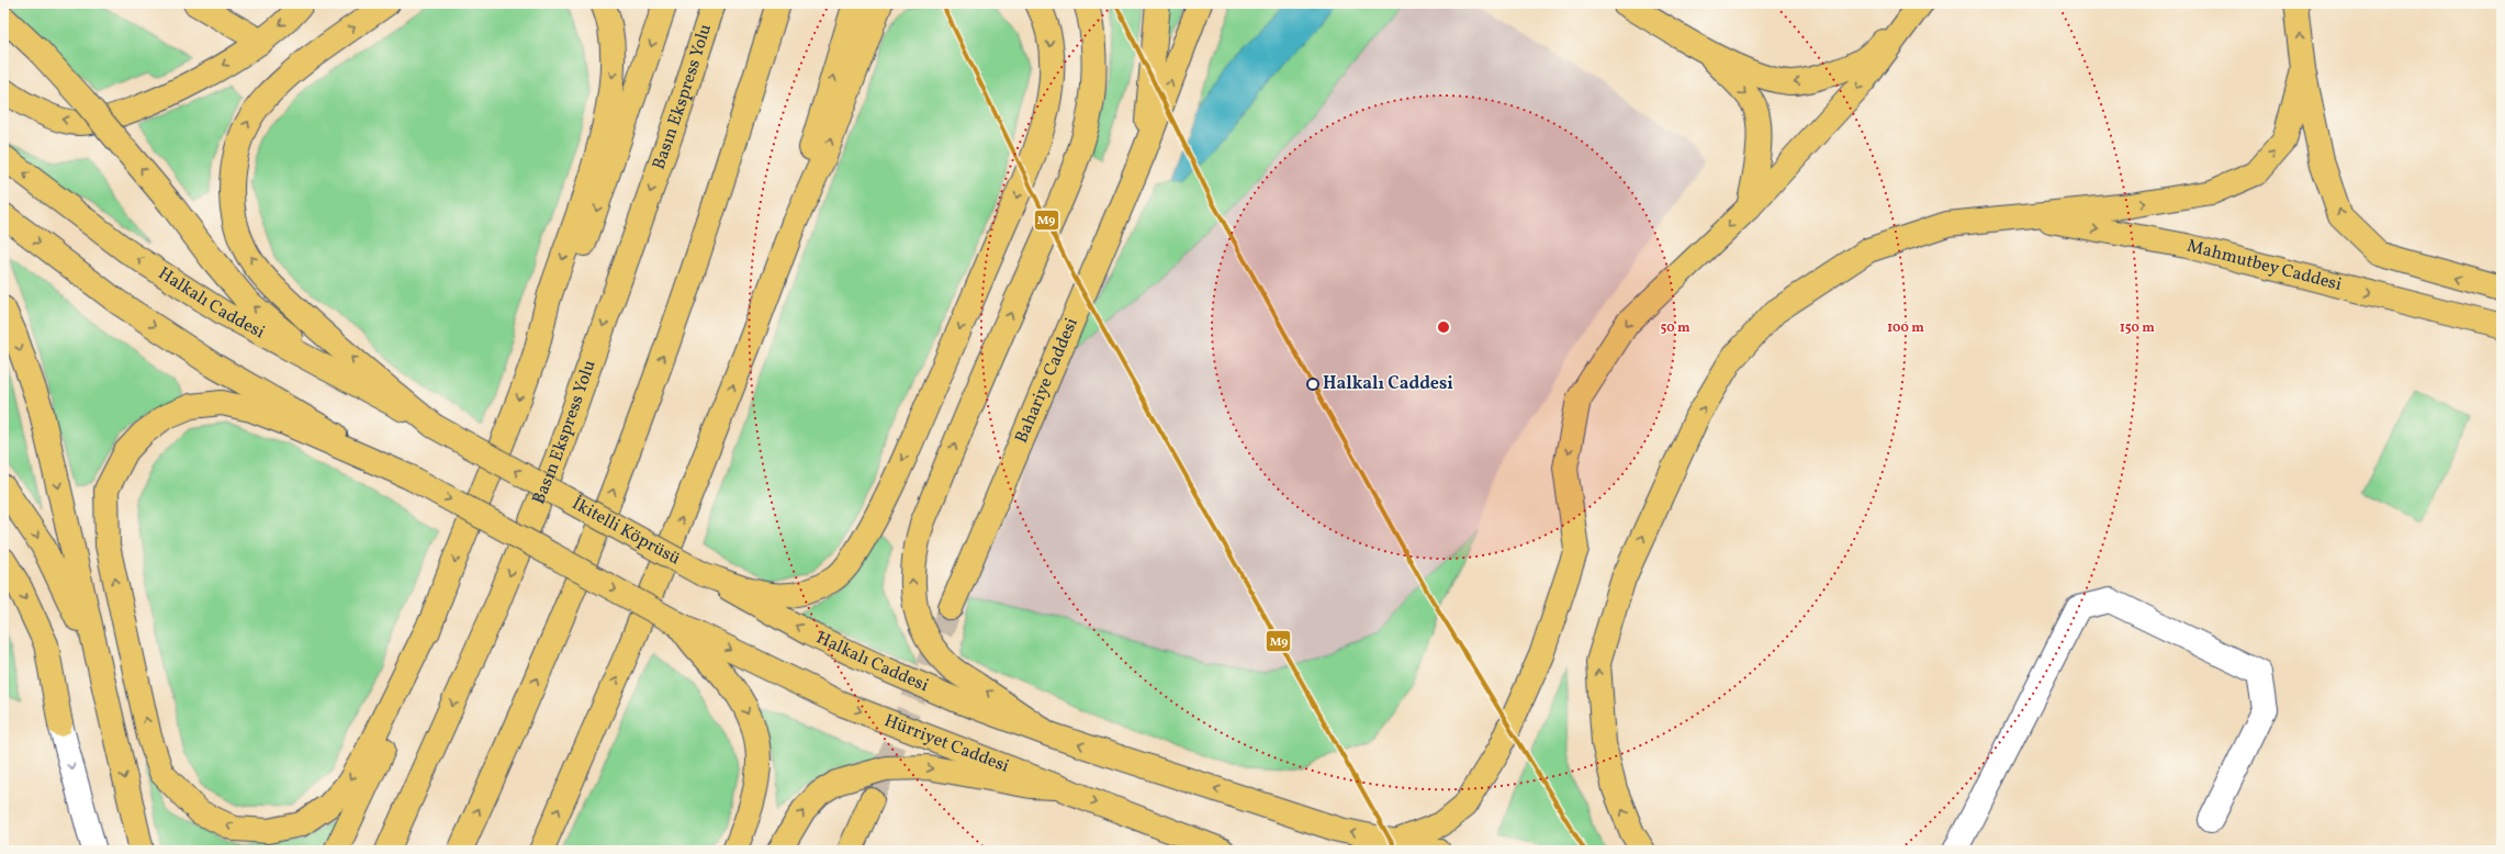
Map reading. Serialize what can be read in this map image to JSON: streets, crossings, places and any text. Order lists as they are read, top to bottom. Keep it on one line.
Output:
{"streets":{"main road":["Basın Ekspress Yolu","Mahmutbey Caddesi","Halkalı Caddesi","Bahariye Caddesi","İkitelli Köprüsü","Hürriyet Caddesi"]},"crossings":[["Halkalı Caddesi","İkitelli Köprüsü"]],"one_way":["Mahmutbey Caddesi"],"places":["Halkalı Caddesi"],"lines":["transit line M9"],"rings":["50 m","100 m","150 m"]}
